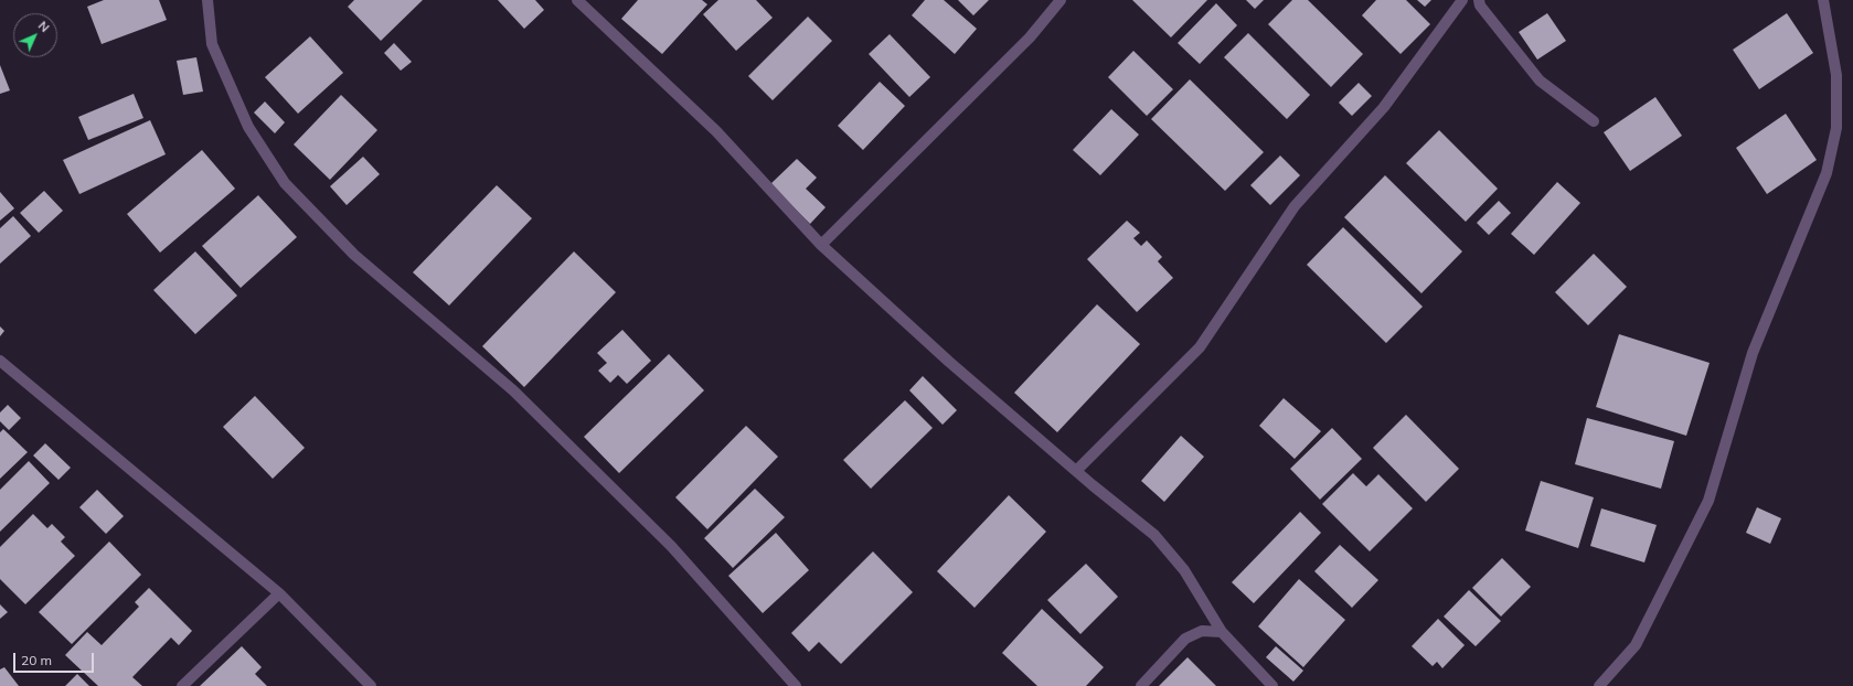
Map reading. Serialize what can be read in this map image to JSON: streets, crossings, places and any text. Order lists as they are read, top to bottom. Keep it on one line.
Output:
{"scale_bar":"20 m","north":"top right"}
